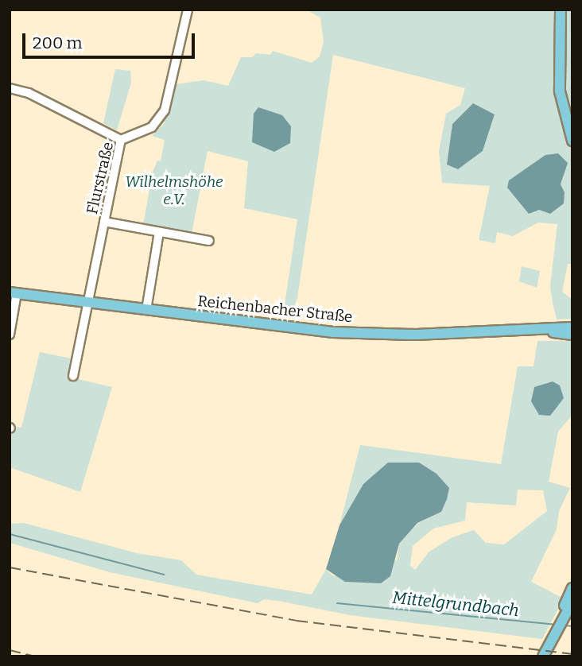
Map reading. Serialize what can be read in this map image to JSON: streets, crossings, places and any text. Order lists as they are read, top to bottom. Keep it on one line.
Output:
{"streets":{"main road":["Reichenbacher Straße"],"street":["Flurstraße"]},"crossings":[["Flurstraße","Reichenbacher Straße"]],"water":["Mittelgrundbach"],"parks":["Wilhelmshöhe e.V."],"scale_bar":"200 m"}
